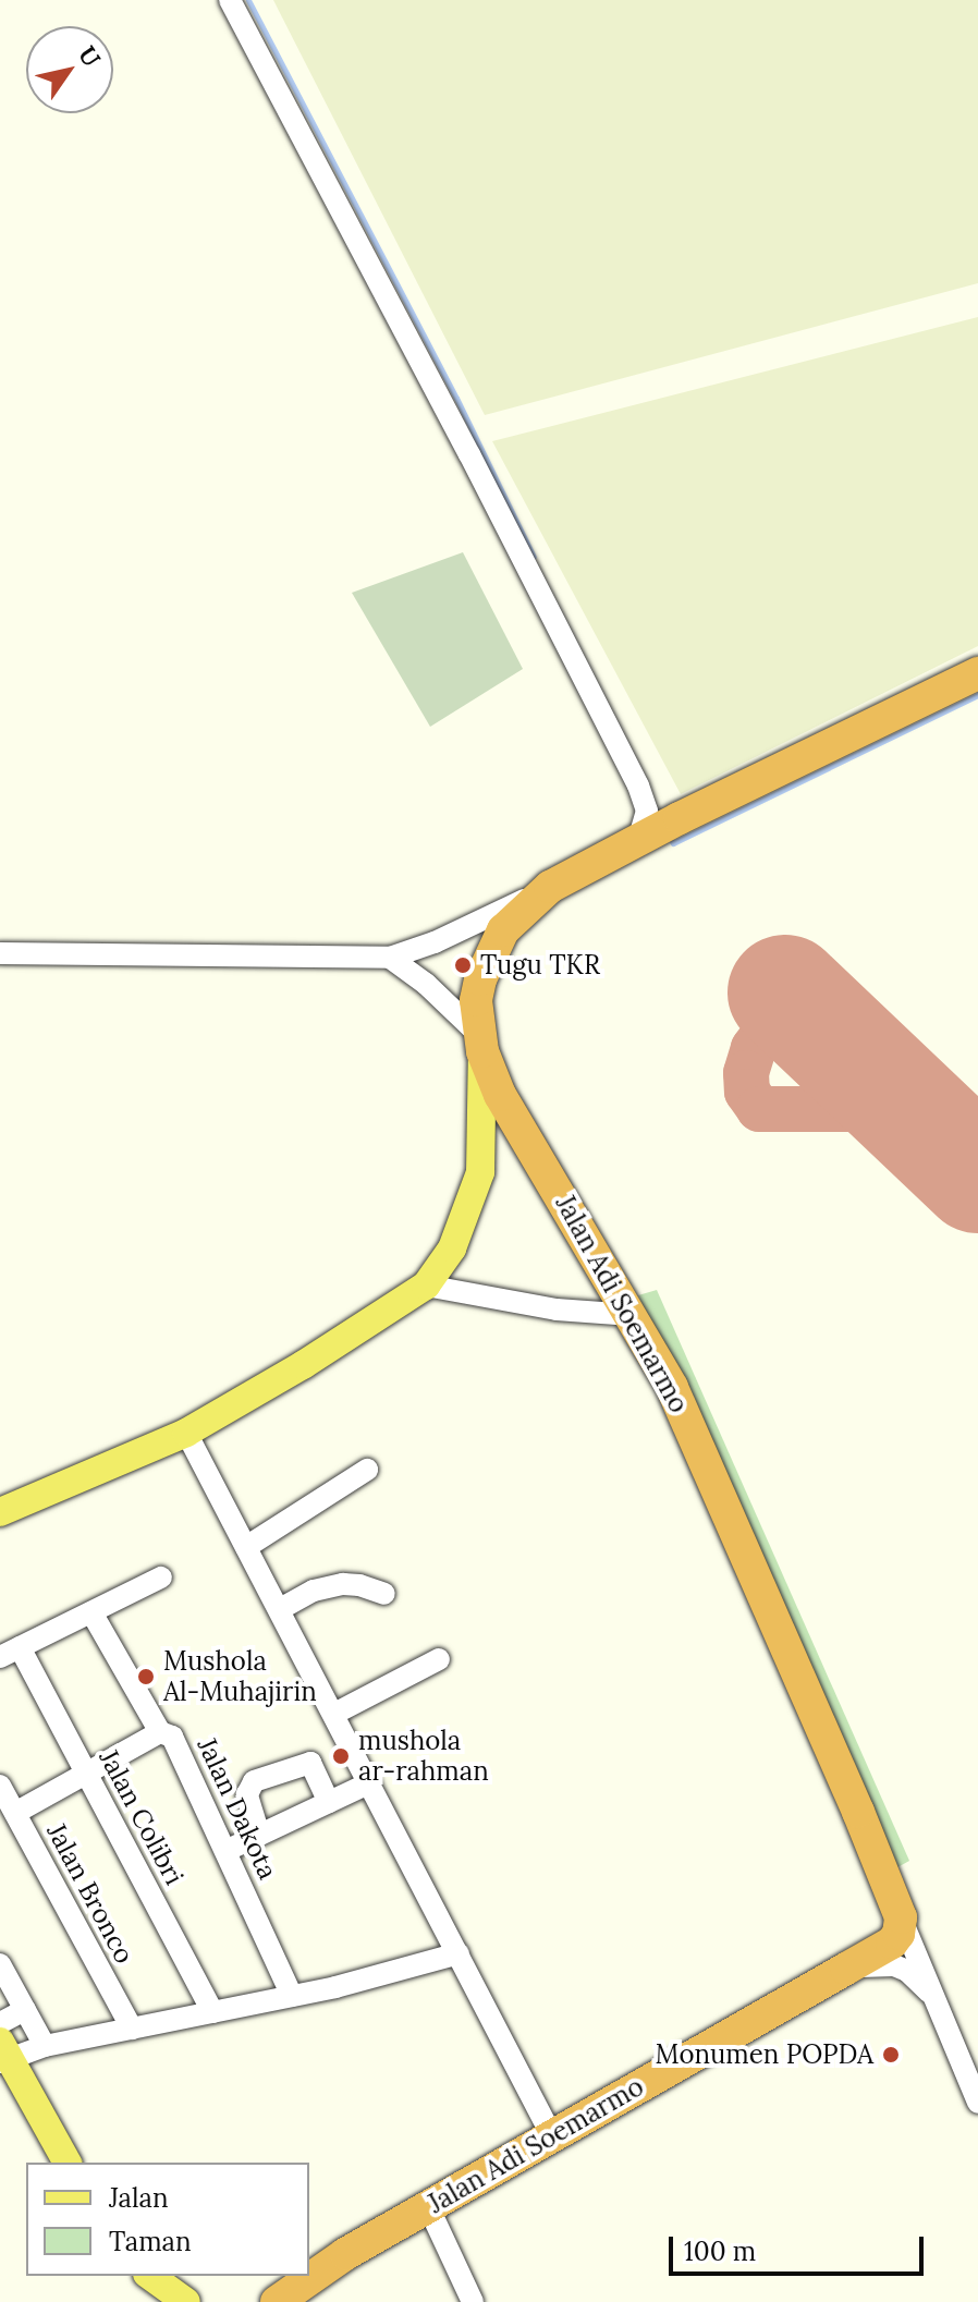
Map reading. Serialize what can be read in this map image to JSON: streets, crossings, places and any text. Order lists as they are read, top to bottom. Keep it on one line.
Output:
{"streets":{"highway":["Jalan Adi Soemarmo"],"street":["Jalan Dakota","Jalan Colibri","Jalan Bronco"]},"places":["Tugu TKR","Mushola Al-Muhajirin","mushola ar-rahman","Monumen POPDA"],"legend":["Jalan","Taman"],"scale_bar":"100 m","north":"top right"}
